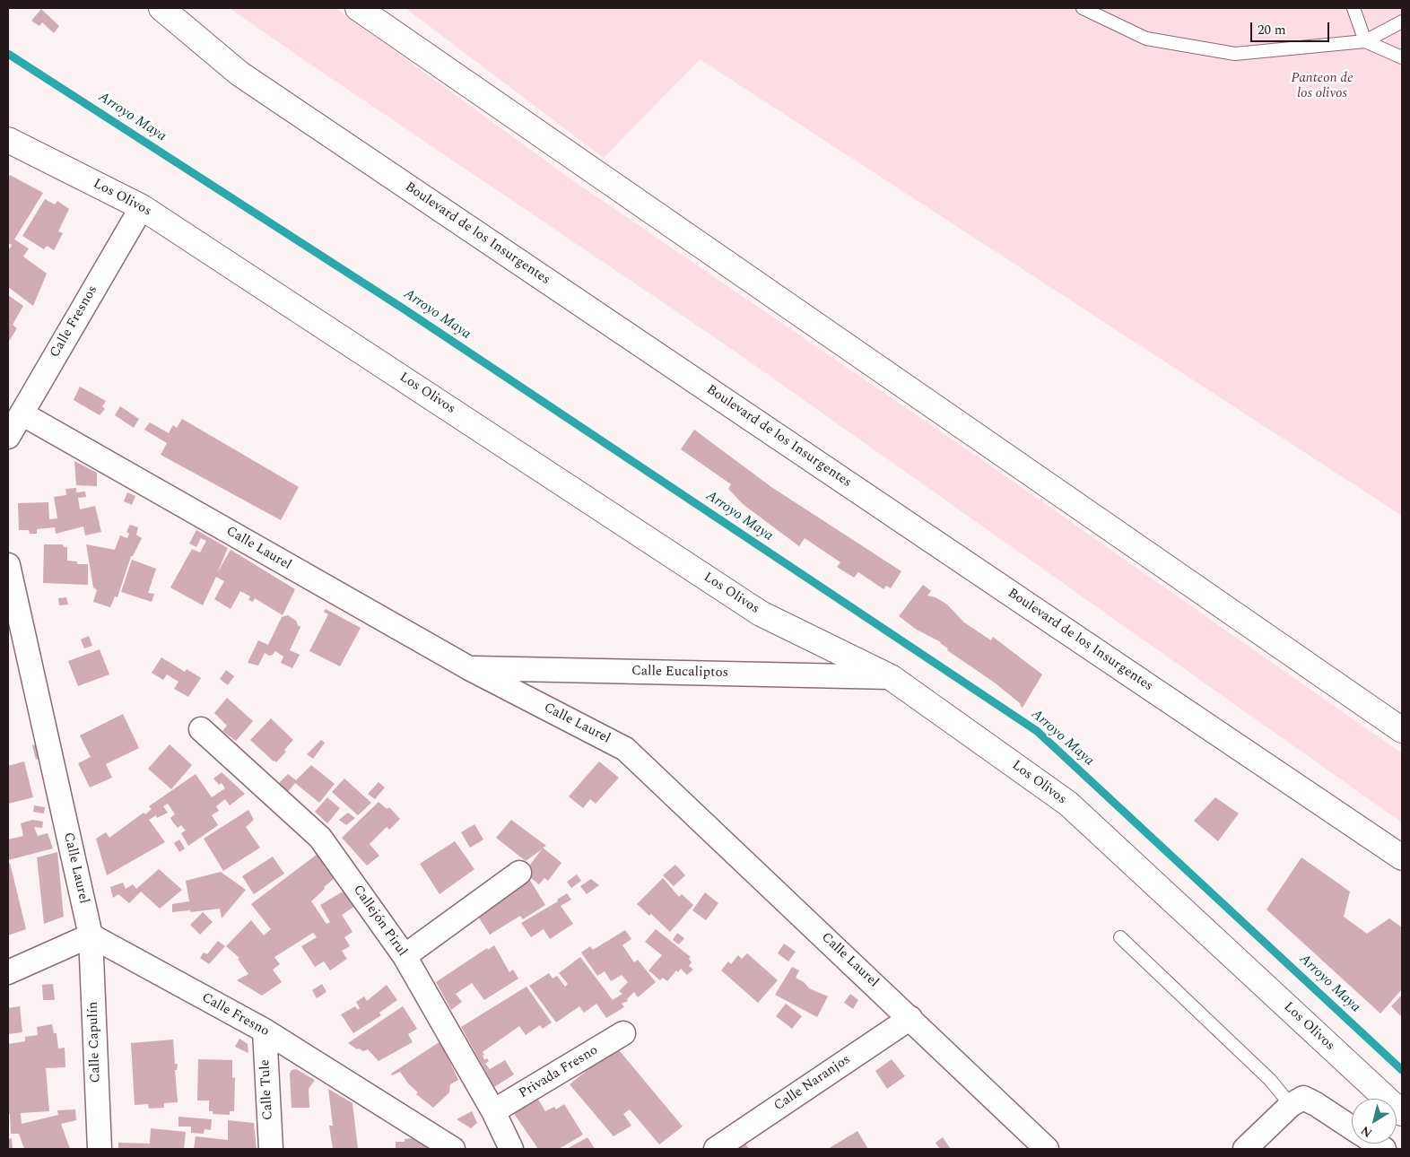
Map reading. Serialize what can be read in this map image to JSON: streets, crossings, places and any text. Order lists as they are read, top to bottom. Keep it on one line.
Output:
{"streets":{"main road":["Los Olivos","Boulevard de los Insurgentes"],"street":["Calle Fresnos","Calle Laurel","Calle Eucaliptos","Callejón Pirul","Calle Fresno","Calle Capulín","Privada Fresno","Calle Naranjos","Calle Tule"]},"crossings":[["Los Olivos","Calle Fresnos"],["Los Olivos","Calle Eucaliptos"],["Calle Fresnos","Calle Laurel"],["Calle Laurel","Calle Eucaliptos"],["Calle Laurel","Calle Fresno"],["Calle Laurel","Calle Capulín"],["Calle Laurel","Calle Naranjos"],["Callejón Pirul","Privada Fresno"],["Calle Fresno","Calle Capulín"],["Calle Fresno","Calle Tule"]],"water":["Arroyo Maya"],"parks":["Panteon de los olivos"],"scale_bar":"20 m","north":"bottom left"}
